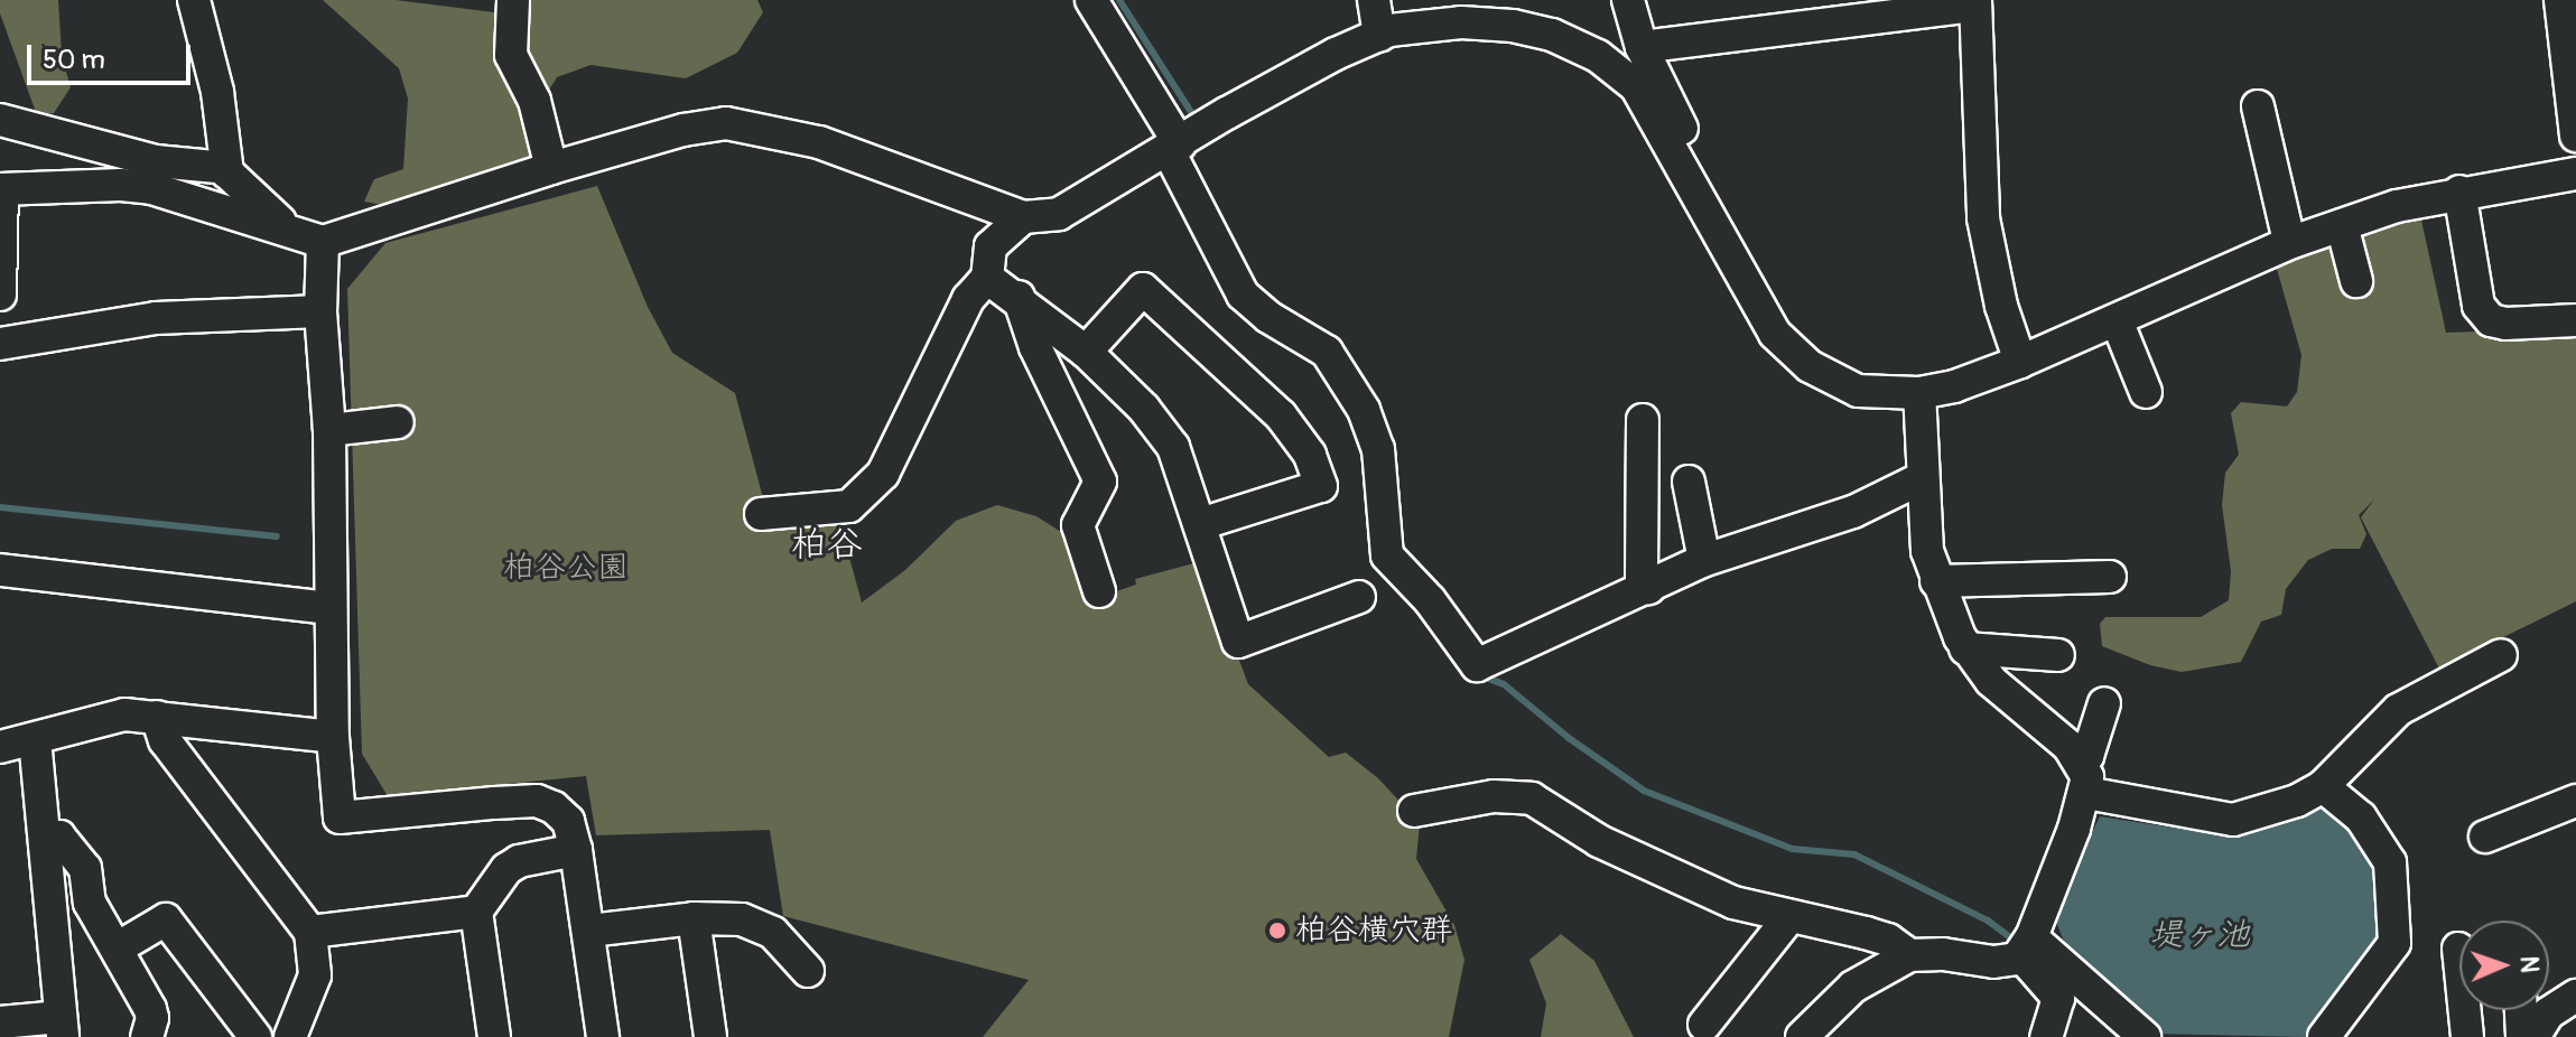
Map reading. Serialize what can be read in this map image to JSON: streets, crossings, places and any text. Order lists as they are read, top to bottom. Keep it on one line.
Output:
{"districts":["柏谷"],"water":["堤ヶ池"],"parks":["柏谷公園"],"places":["柏谷横穴群"],"scale_bar":"50 m","north":"right"}
